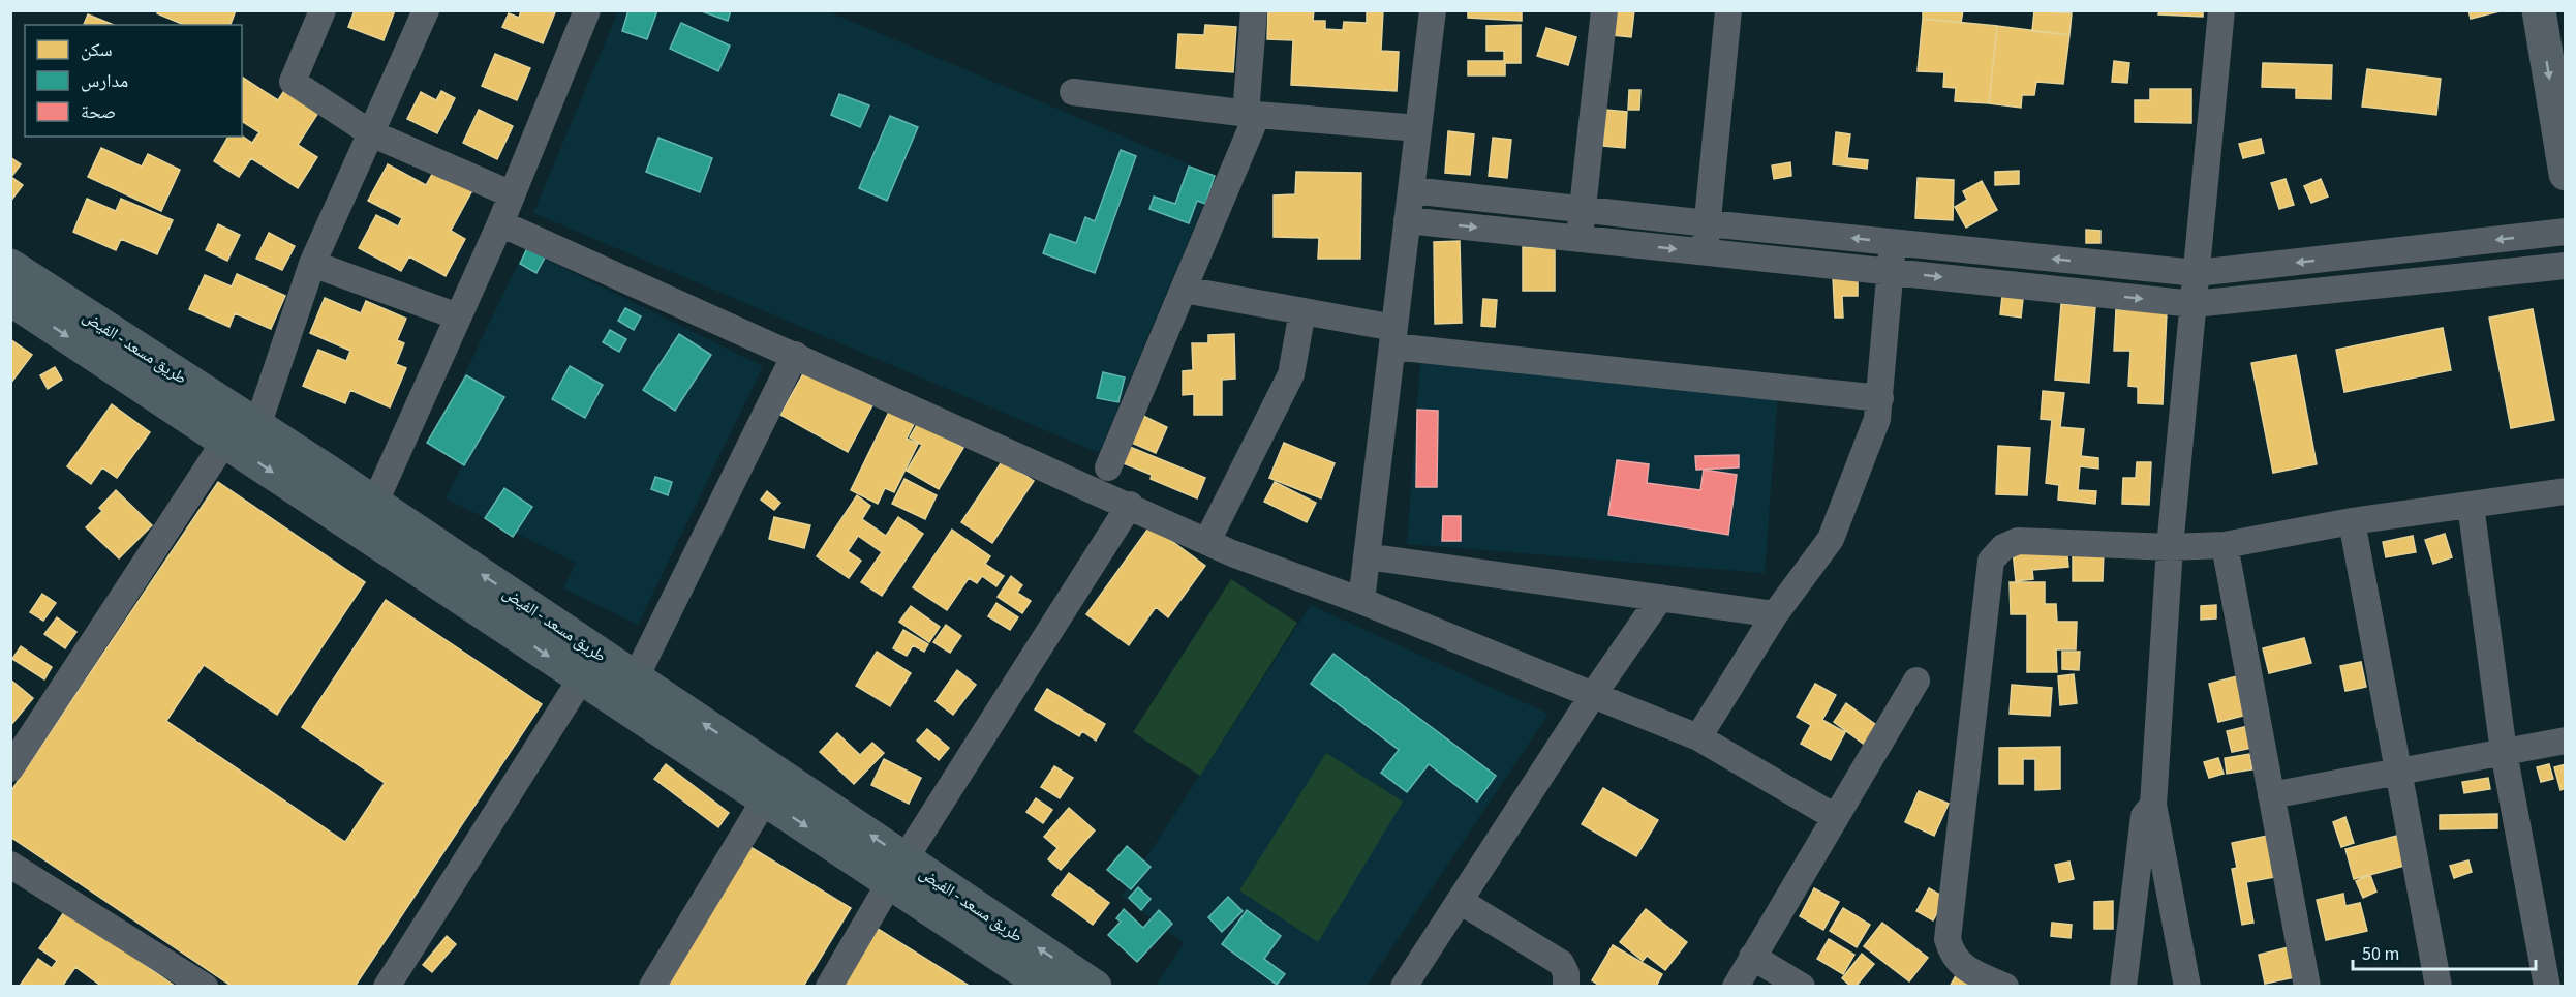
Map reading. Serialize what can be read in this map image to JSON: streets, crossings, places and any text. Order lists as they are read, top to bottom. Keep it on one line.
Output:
{"streets":{"main road":["طريق مسعد - الفيض"]},"legend":["سكن","مدارس","صحة"],"scale_bar":"50 m"}
